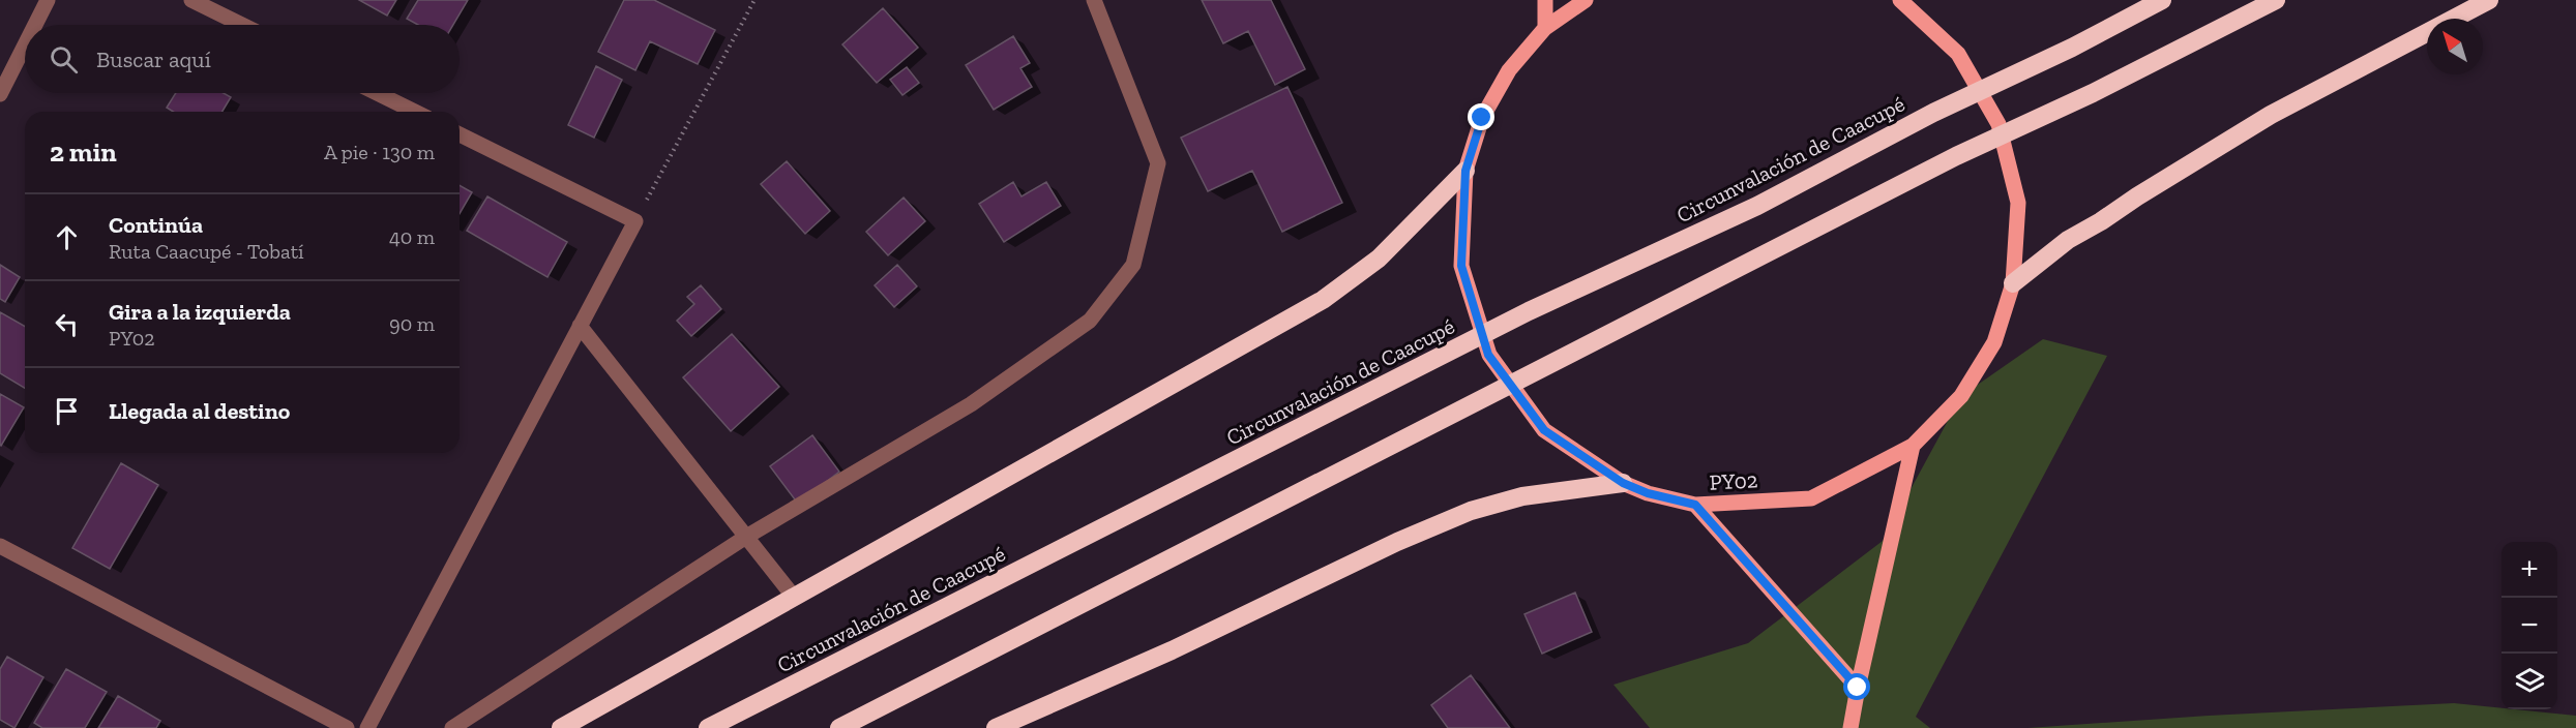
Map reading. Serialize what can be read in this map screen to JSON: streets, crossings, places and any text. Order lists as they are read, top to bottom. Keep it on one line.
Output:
{"streets":{"highway":["Circunvalación de Caacupé"],"main road":["PY02"]},"north":"top left","page":{"search":"Buscar aquí","heading":["2 min","A pie · 130 m"],"list":[["Continúa","Ruta Caacupé - Tobatí","40 m"],["Gira a la izquierda","PY02","90 m"],"Llegada al destino"],"map_buttons":["+","−"]}}
